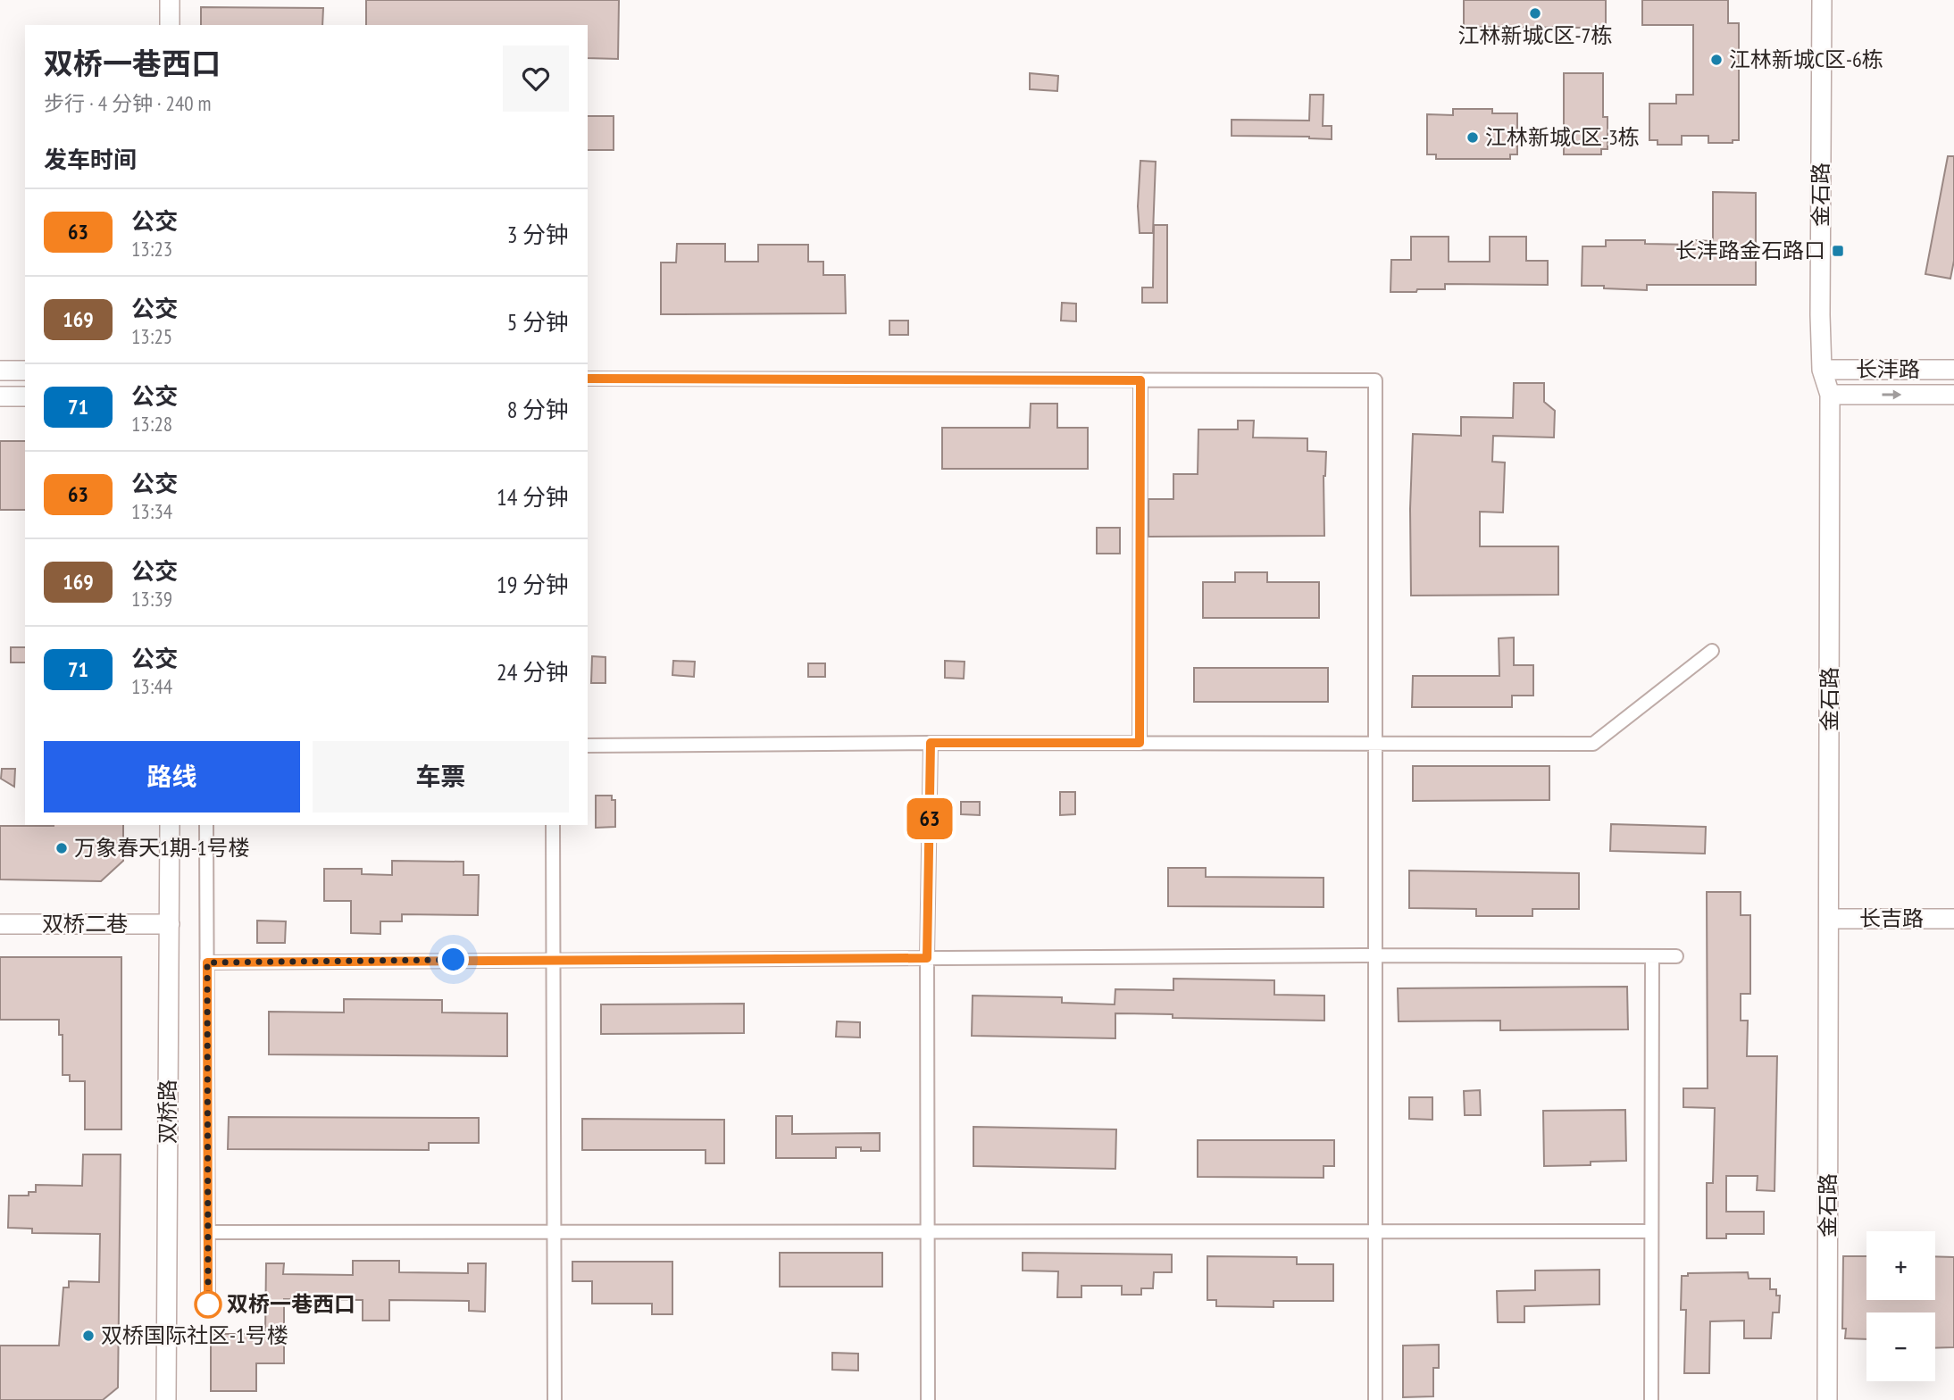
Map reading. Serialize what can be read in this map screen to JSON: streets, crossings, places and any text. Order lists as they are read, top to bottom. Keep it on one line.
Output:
{"streets":{"street":["金石路","长沣路","长吉路","双桥二巷","双桥路"]},"crossings":[["金石路","长沣路"],["金石路","长吉路"],["双桥二巷","双桥路"]],"places":{"other":["江林新城C区-7栋","江林新城C区-6栋","江林新城C区-3栋","万象春天1期-1号楼","双桥一巷西口","双桥国际社区-1号楼"],"transit":["长沣路金石路口"]},"lines":["bus line 63"],"page":{"on_map":"63","heading":[["双桥一巷西口","步行 · 4 分钟 · 240 m"],"发车时间"],"list":[{"mark":"63","name":"公交","note":"13:23","value":"3 分钟"},{"mark":"169","name":"公交","note":"13:25","value":"5 分钟"},{"mark":"71","name":"公交","note":"13:28","value":"8 分钟"},{"mark":"63","name":"公交","note":"13:34","value":"14 分钟"},{"mark":"169","name":"公交","note":"13:39","value":"19 分钟"},{"mark":"71","name":"公交","note":"13:44","value":"24 分钟"}],"buttons":["路线","车票"],"map_buttons":["+","−"]}}
